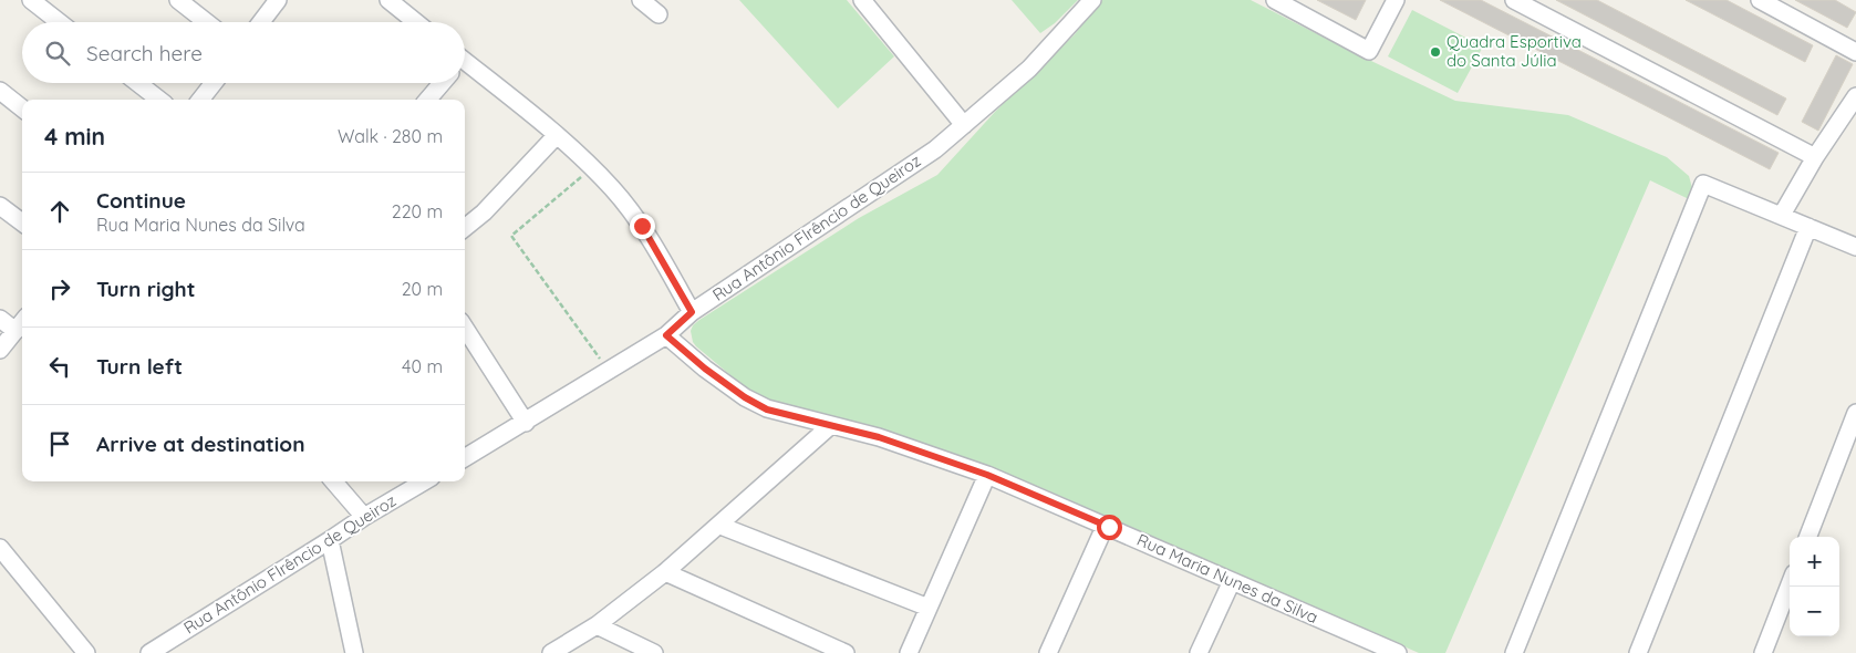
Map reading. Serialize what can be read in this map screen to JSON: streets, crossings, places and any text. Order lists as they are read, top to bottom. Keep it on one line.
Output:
{"streets":{"street":["Rua Antônio Flrêncio de Queiroz","Rua Maria Nunes da Silva"]},"crossings":[["Rua Antônio Flrêncio de Queiroz","Rua Maria Nunes da Silva"]],"places":["Quadra Esportiva do Santa Júlia"],"page":{"search":"Search here","heading":["4 min","Walk · 280 m"],"list":[["Continue","Rua Maria Nunes da Silva","220 m"],["Turn right","20 m"],["Turn left","40 m"],"Arrive at destination"],"map_buttons":["+","−"]}}
